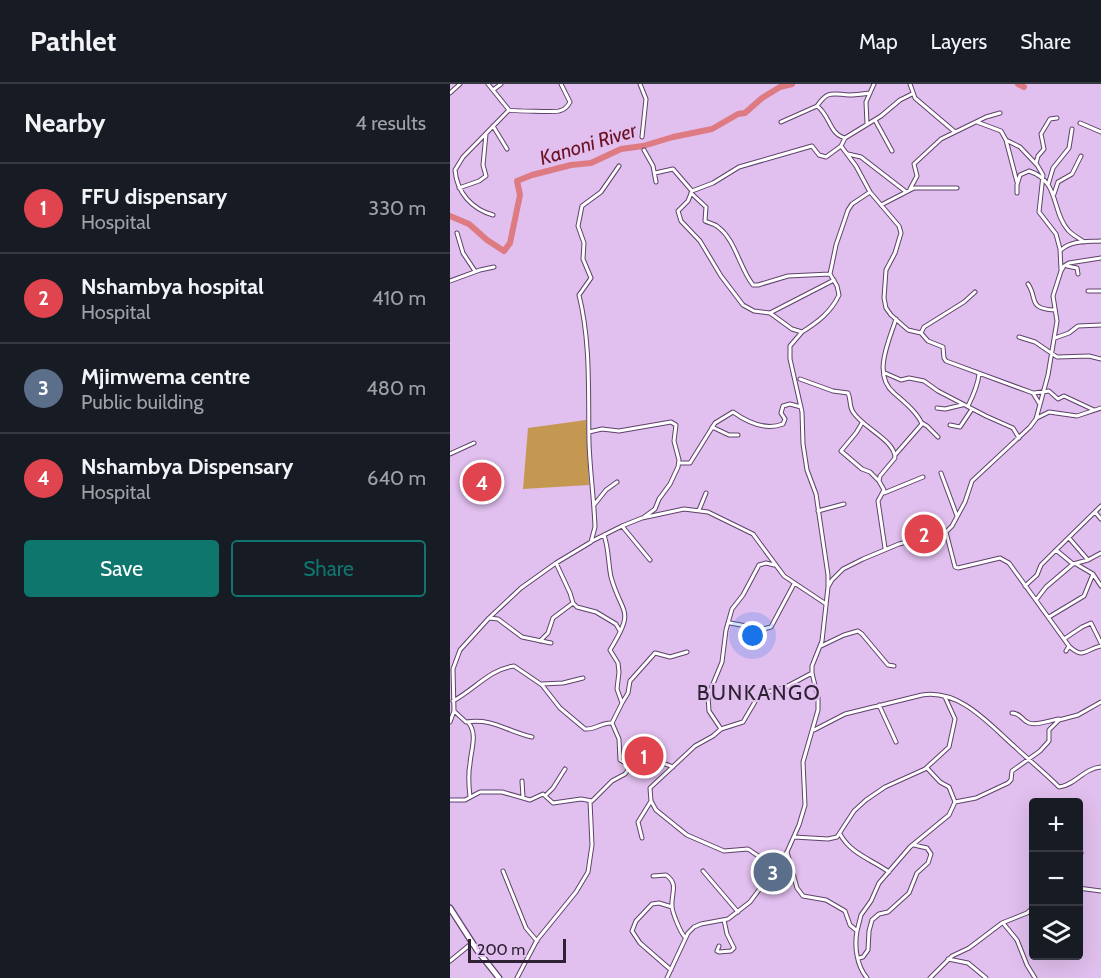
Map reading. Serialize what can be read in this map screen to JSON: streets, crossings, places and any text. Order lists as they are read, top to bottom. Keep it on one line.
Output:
{"districts":["BUNKANGO"],"water":["Kanoni River"],"scale_bar":"200 m","page":{"header":"Pathlet","nav":["Map","Layers","Share"],"heading":["Nearby","4 results"],"list":[{"mark":"1","name":"FFU dispensary","note":"Hospital","value":"330 m"},{"mark":"2","name":"Nshambya hospital","note":"Hospital","value":"410 m"},{"mark":"3","name":"Mjimwema centre","note":"Public building","value":"480 m"},{"mark":"4","name":"Nshambya Dispensary","note":"Hospital","value":"640 m"}],"pins":["4","2","1","3"],"buttons":["Save","Share"],"map_buttons":["+","−"],"scale":"200 m"}}
